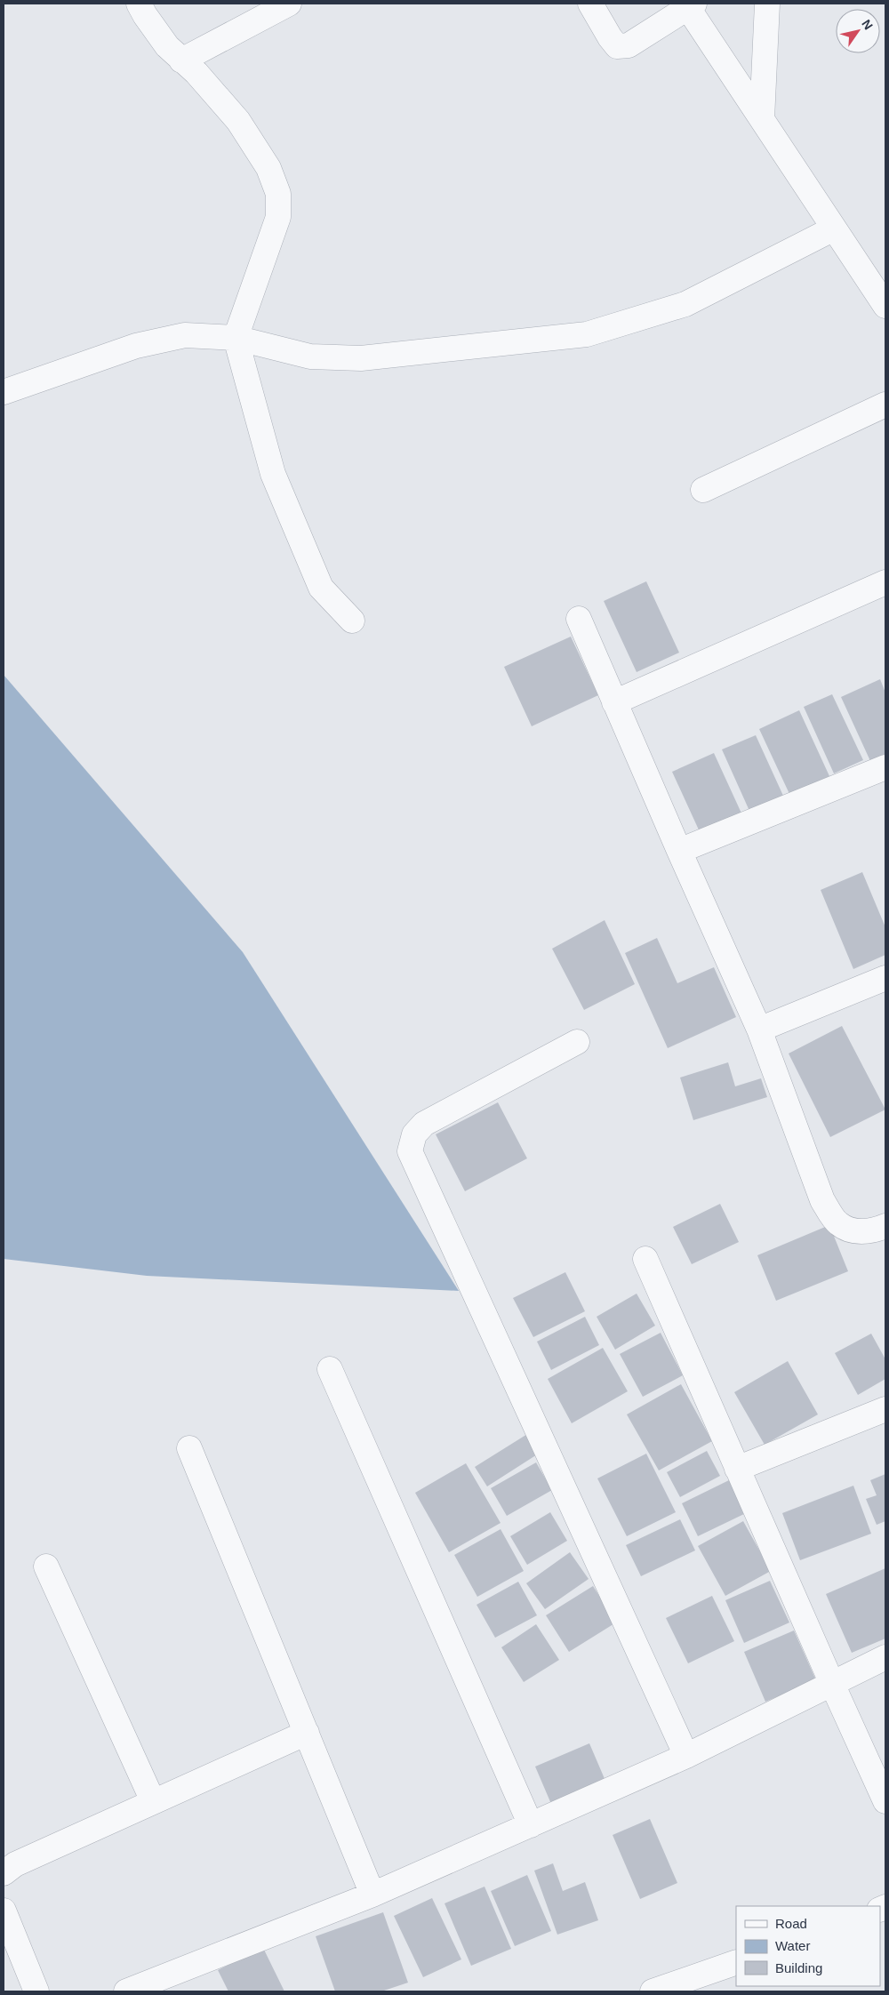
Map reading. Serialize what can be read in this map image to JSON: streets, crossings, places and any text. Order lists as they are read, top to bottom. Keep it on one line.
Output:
{"legend":["Road","Water","Building"],"north":"top right"}
